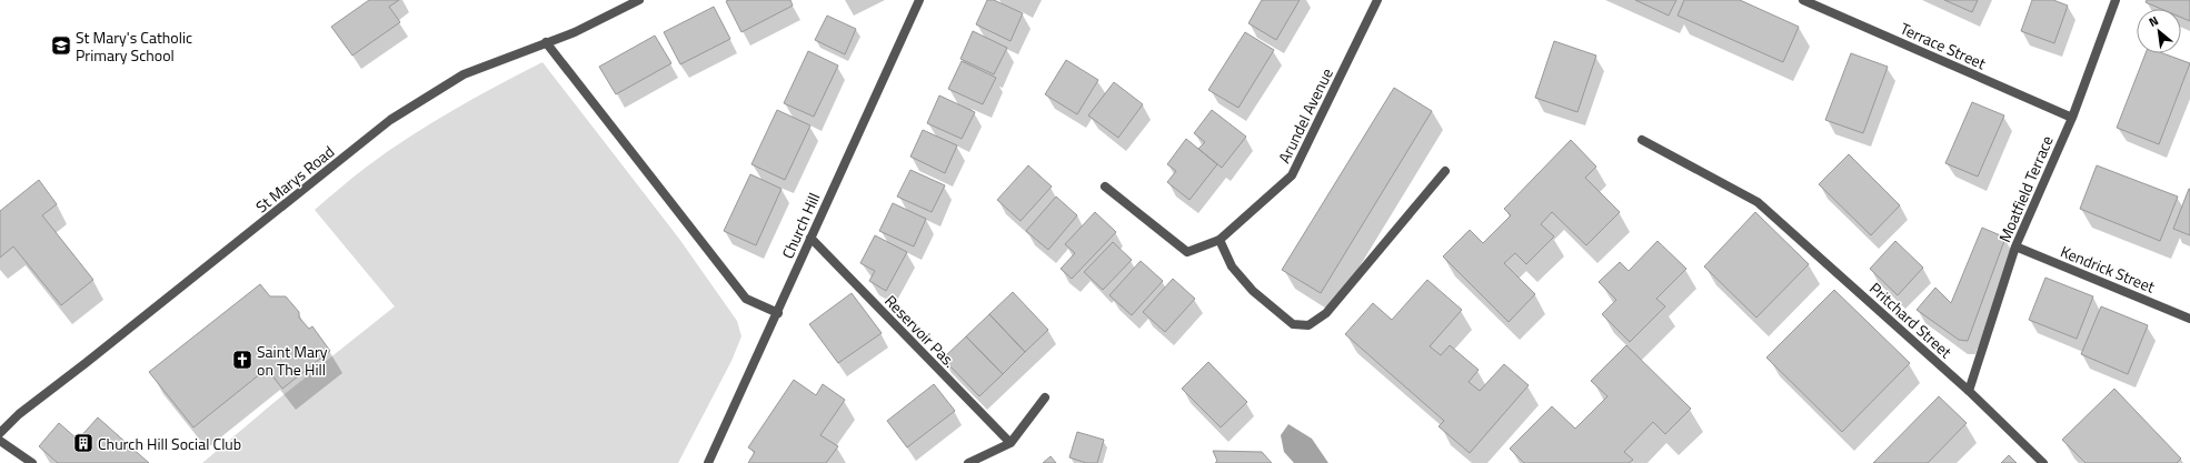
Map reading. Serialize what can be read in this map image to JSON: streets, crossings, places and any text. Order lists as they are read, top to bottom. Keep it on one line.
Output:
{"streets":{"street":["Terrace Street","Arundel Avenue","St Marys Road","Moatfield Terrace","Church Hill","Kendrick Street","Pritchard Street","Reservoir Pas."]},"crossings":[["Terrace Street","Moatfield Terrace"],["Moatfield Terrace","Kendrick Street"],["Moatfield Terrace","Pritchard Street"],["Church Hill","Reservoir Pas."]],"places":{"school or university":["St Mary's Catholic Primary School"],"church":["Saint Mary on The Hill"],"building":["Church Hill Social Club"]},"north":"top left"}
